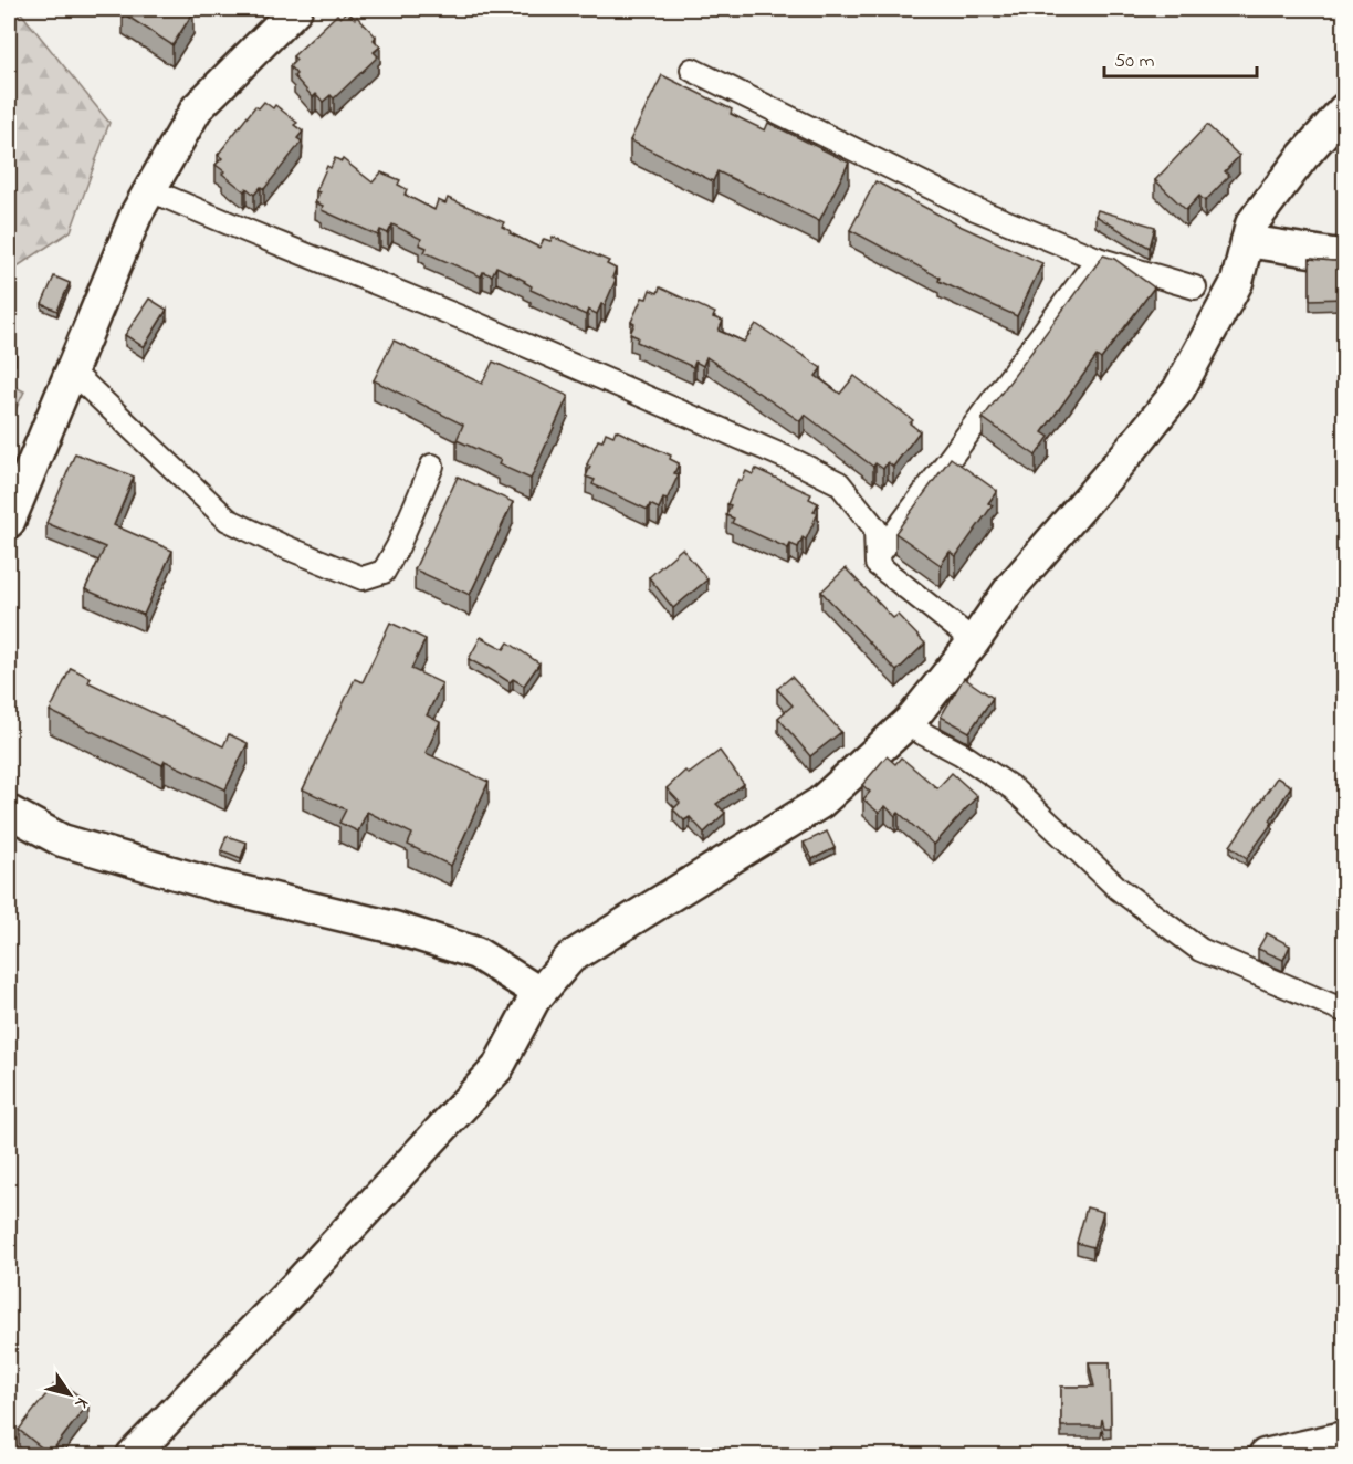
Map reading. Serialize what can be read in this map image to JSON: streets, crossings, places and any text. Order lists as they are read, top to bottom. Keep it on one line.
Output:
{"scale_bar":"50 m","north":"bottom right"}
